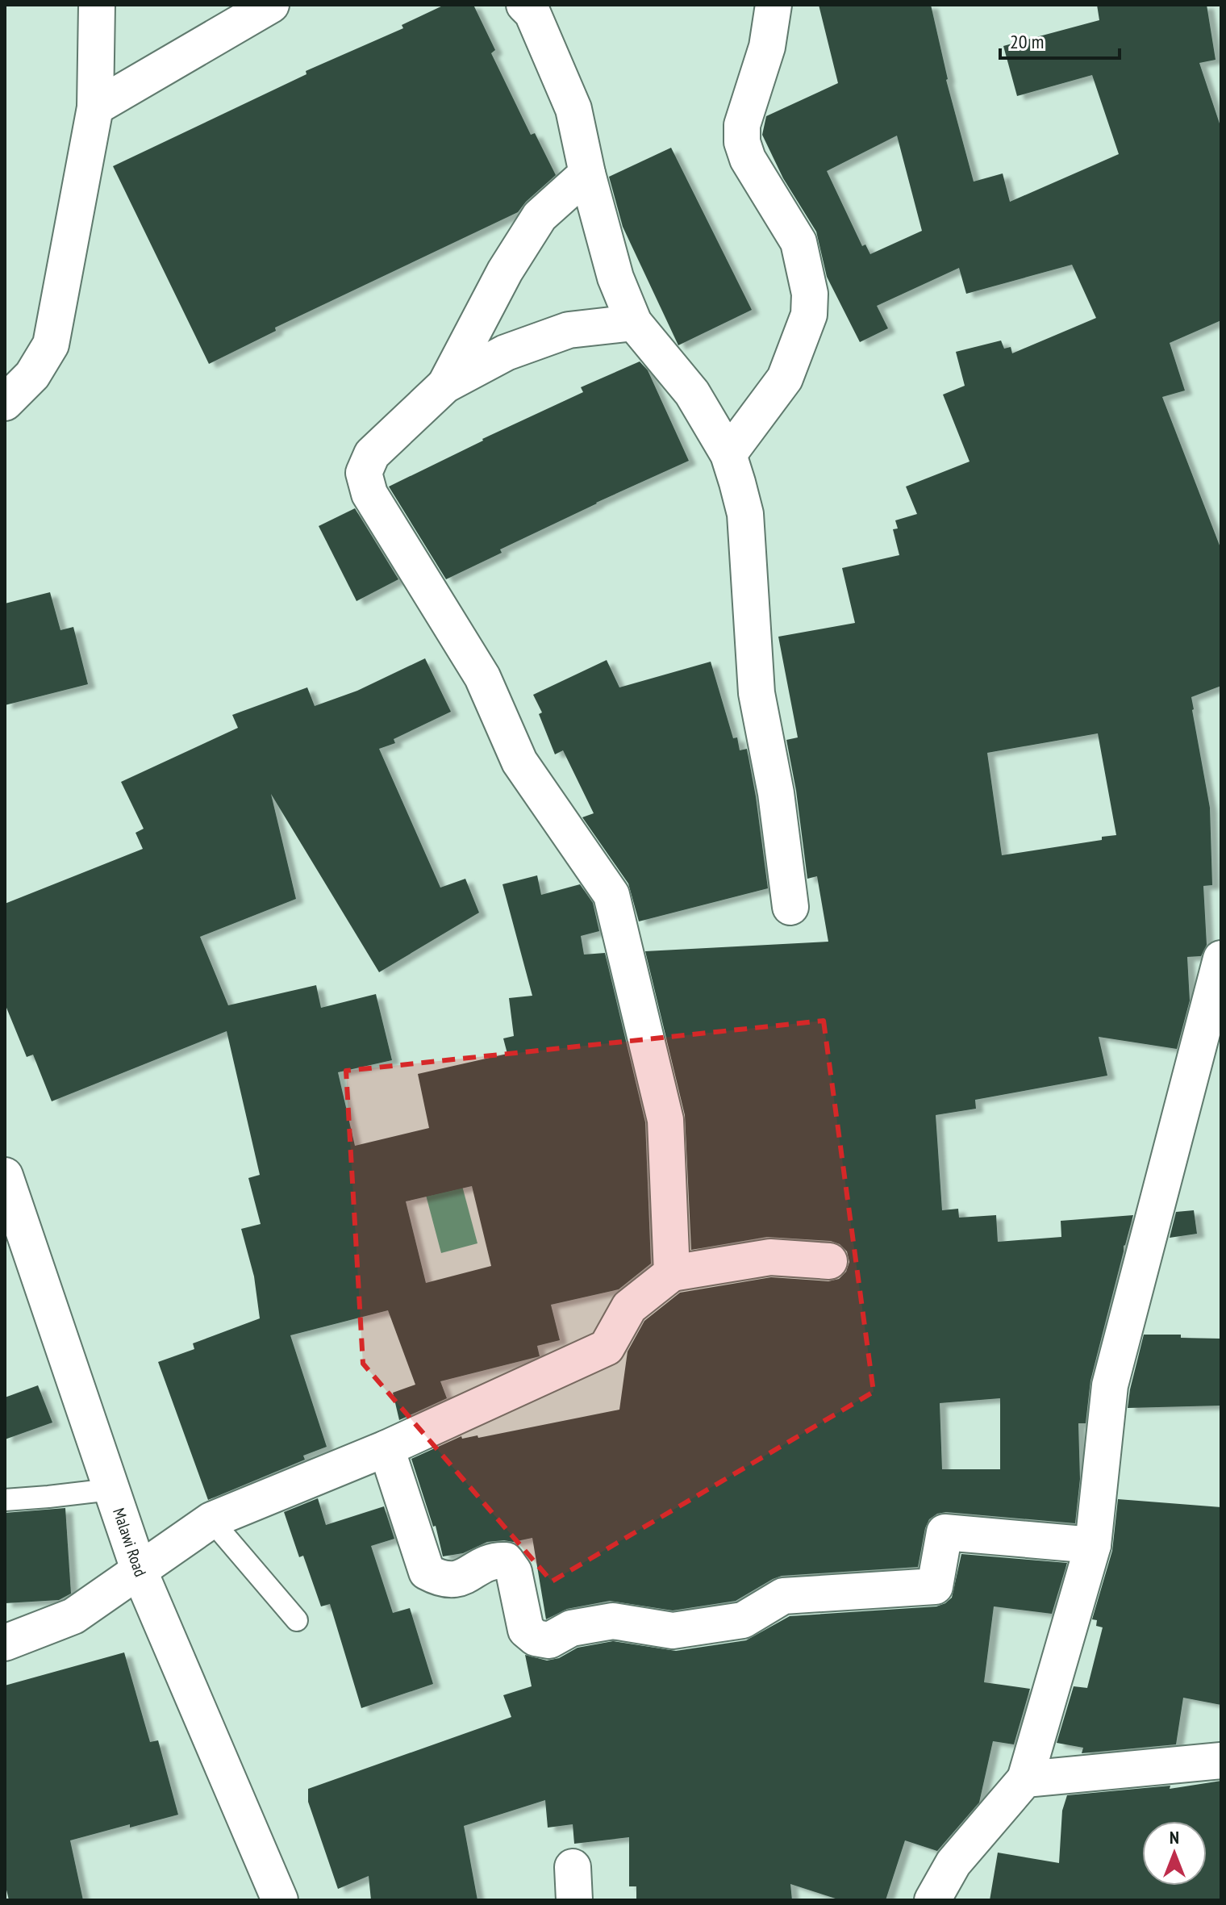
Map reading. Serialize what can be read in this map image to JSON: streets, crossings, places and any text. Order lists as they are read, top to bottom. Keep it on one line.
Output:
{"streets":{"street":["Malawi Road"]},"scale_bar":"20 m","north":"top"}
